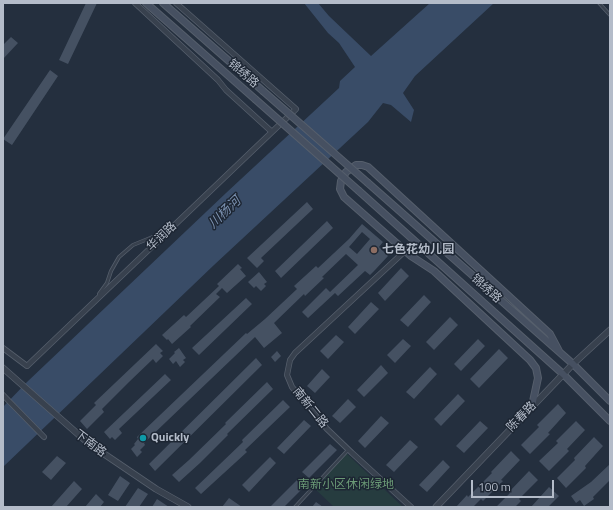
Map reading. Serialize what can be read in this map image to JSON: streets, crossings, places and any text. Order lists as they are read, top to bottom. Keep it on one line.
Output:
{"streets":{"main road":["锦绣路"],"street":["华润路","南新二路","陈春路","下南路"]},"crossings":[["锦绣路","南新二路"],["锦绣路","陈春路"]],"water":["川杨河"],"parks":["南新小区休闲绿地"],"places":["七色花幼儿园","Quickly"],"scale_bar":"100 m"}
